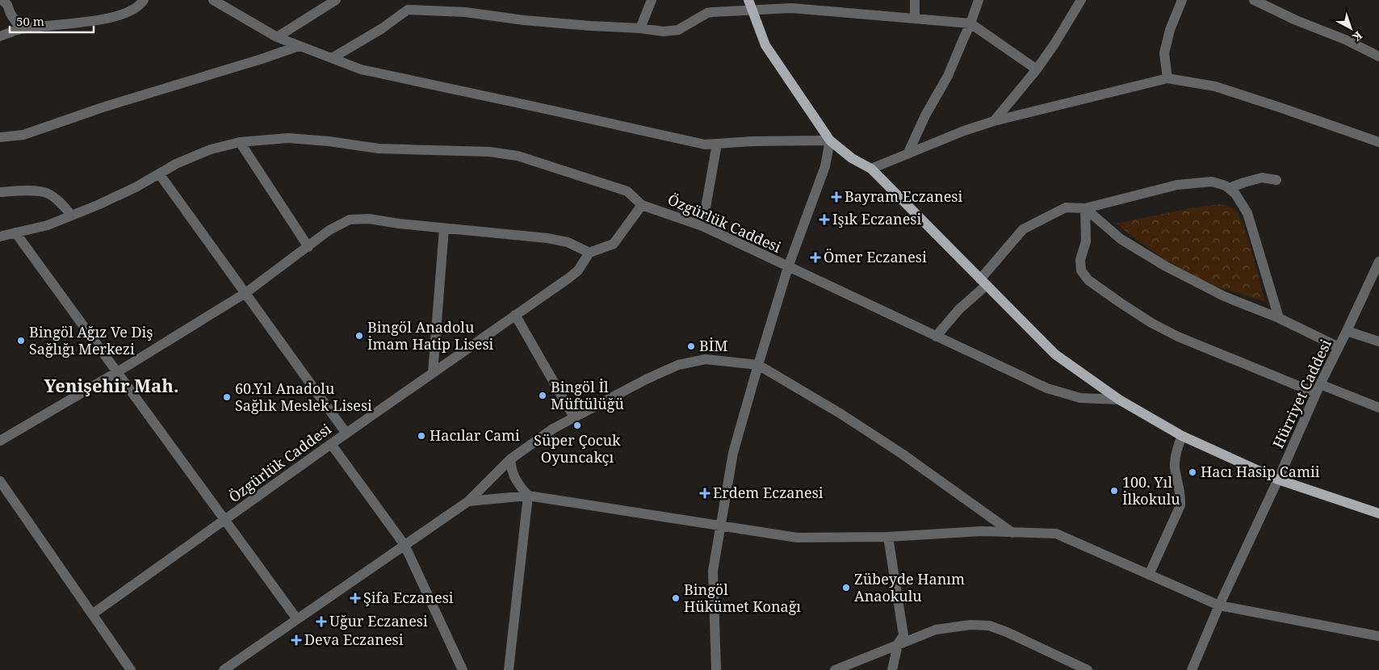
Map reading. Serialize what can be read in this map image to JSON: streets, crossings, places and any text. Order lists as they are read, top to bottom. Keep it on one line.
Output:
{"streets":{"street":["Özgürlük Caddesi","Hürriyet Caddesi"]},"districts":["Yenişehir Mah."],"places":{"health":["Bayram Eczanesi","Işık Eczanesi","Ömer Eczanesi","Erdem Eczanesi","Şifa Eczanesi","Uğur Eczanesi","Deva Eczanesi"],"other":["Bingöl Anadolu İmam Hatip Lisesi","Bingöl Ağız Ve Diş Sağlığı Merkezi","BİM","Bingöl İl Müftülüğü","60.Yıl Anadolu Sağlık Meslek Lisesi","Süper Çocuk Oyuncakçı","Hacılar Cami","Hacı Hasip Camii","100. Yıl İlkokulu","Zübeyde Hanım Anaokulu","Bingöl Hükümet Konağı"]},"scale_bar":"50 m","north":"bottom right"}
